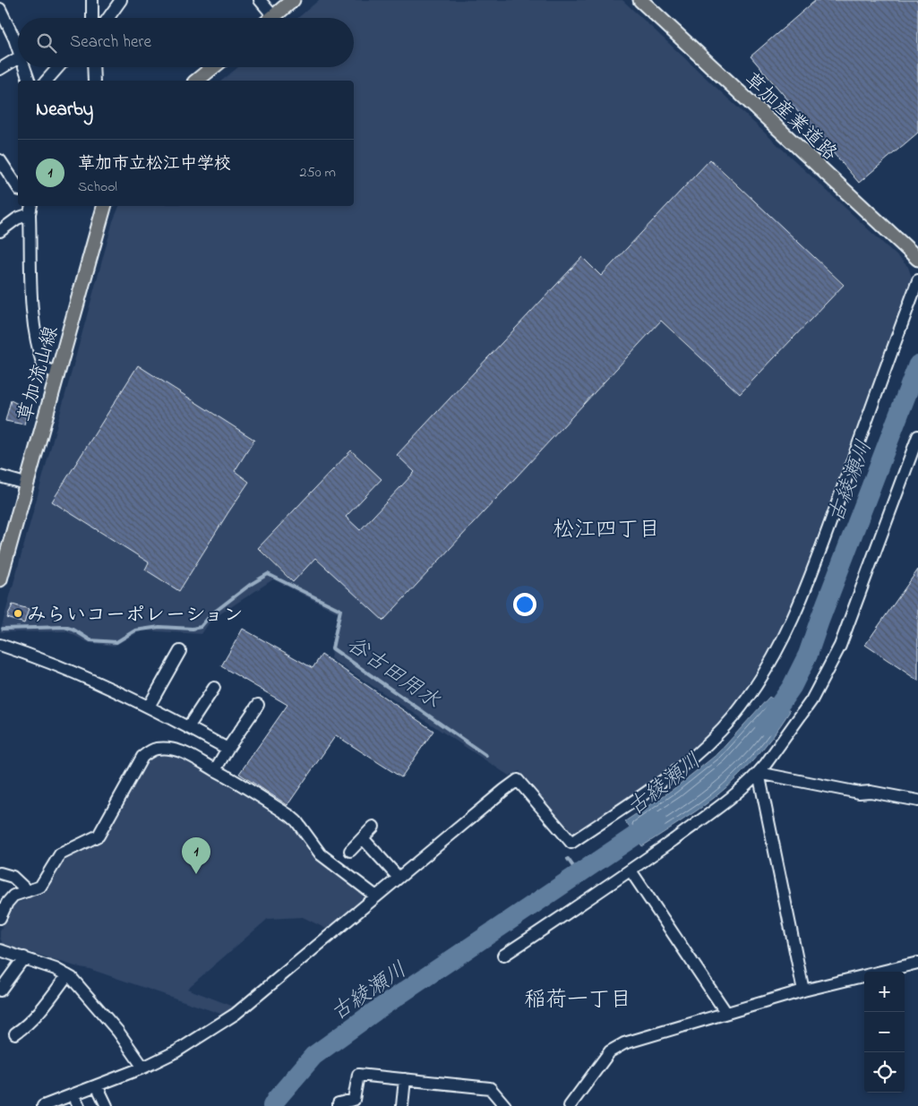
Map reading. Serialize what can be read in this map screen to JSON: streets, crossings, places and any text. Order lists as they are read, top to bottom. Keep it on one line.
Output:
{"streets":{"main road":["草加産業道路","草加流山線"]},"districts":["松江四丁目","稲荷一丁目"],"water":["古綾瀬川","谷古田用水"],"places":["みらいコーポレーション"],"page":{"search":"Search here","heading":"Nearby","list":[{"mark":"1","name":"草加市立松江中学校","note":"School","value":"250 m"}],"pins":"1","map_buttons":["+","−"]}}
